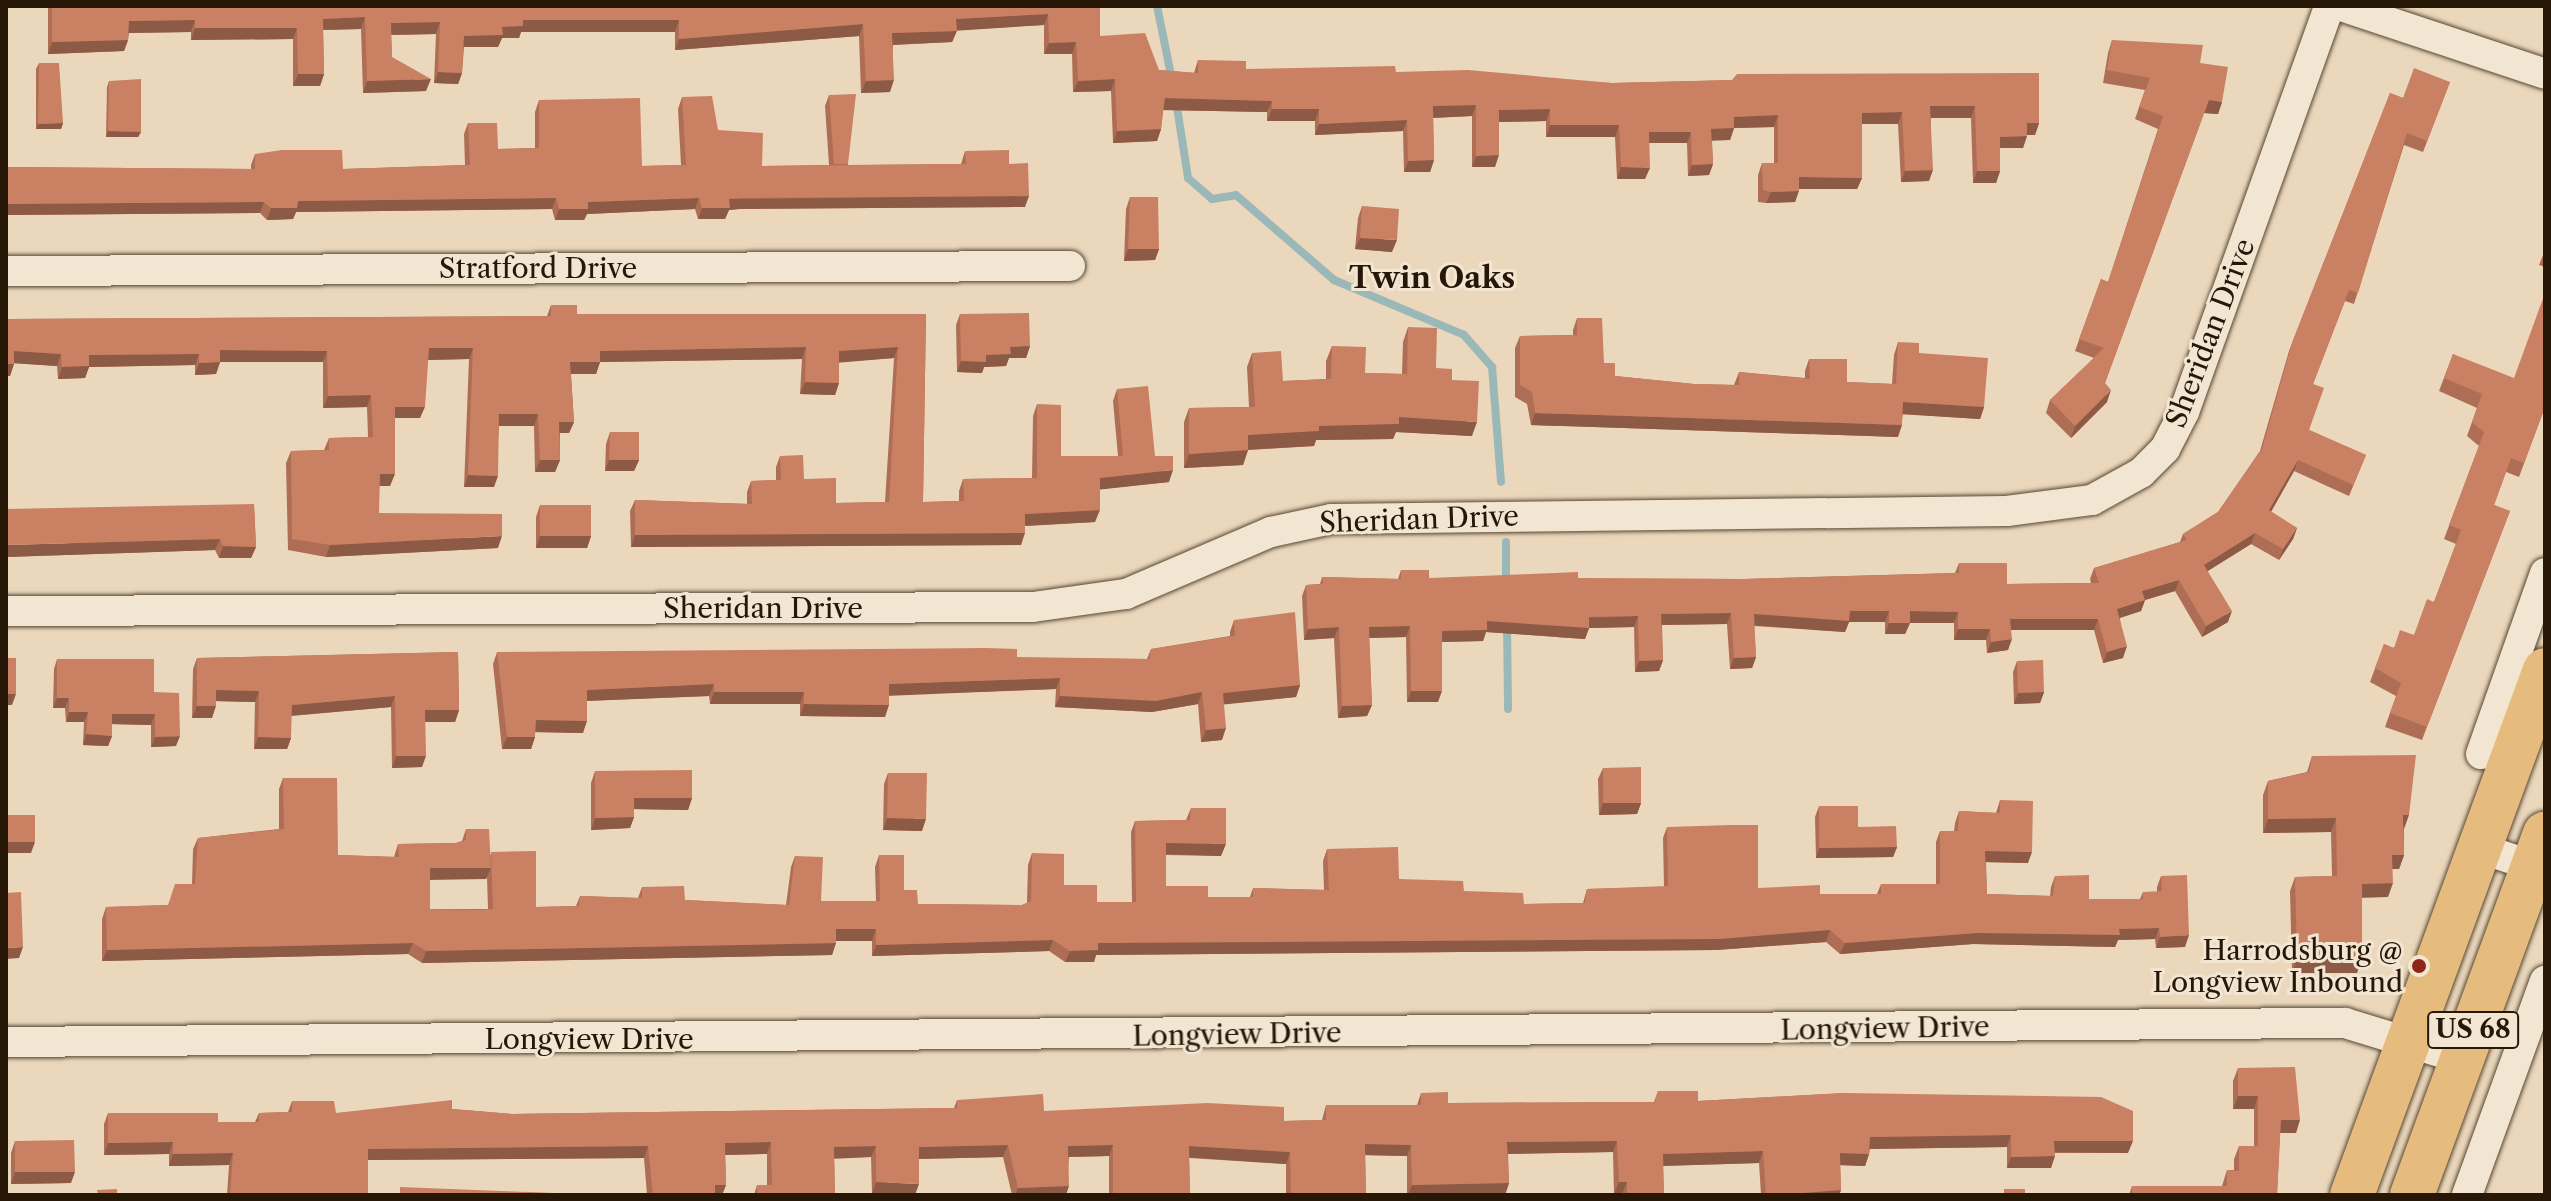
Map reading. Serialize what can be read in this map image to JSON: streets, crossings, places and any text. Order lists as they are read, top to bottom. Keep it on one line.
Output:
{"streets":{"main road":["US 68"],"street":["Stratford Drive","Sheridan Drive","Longview Drive"]},"crossings":[["Longview Drive","US 68"]],"districts":["Twin Oaks"],"places":["Harrodsburg @ Longview Inbound"]}
